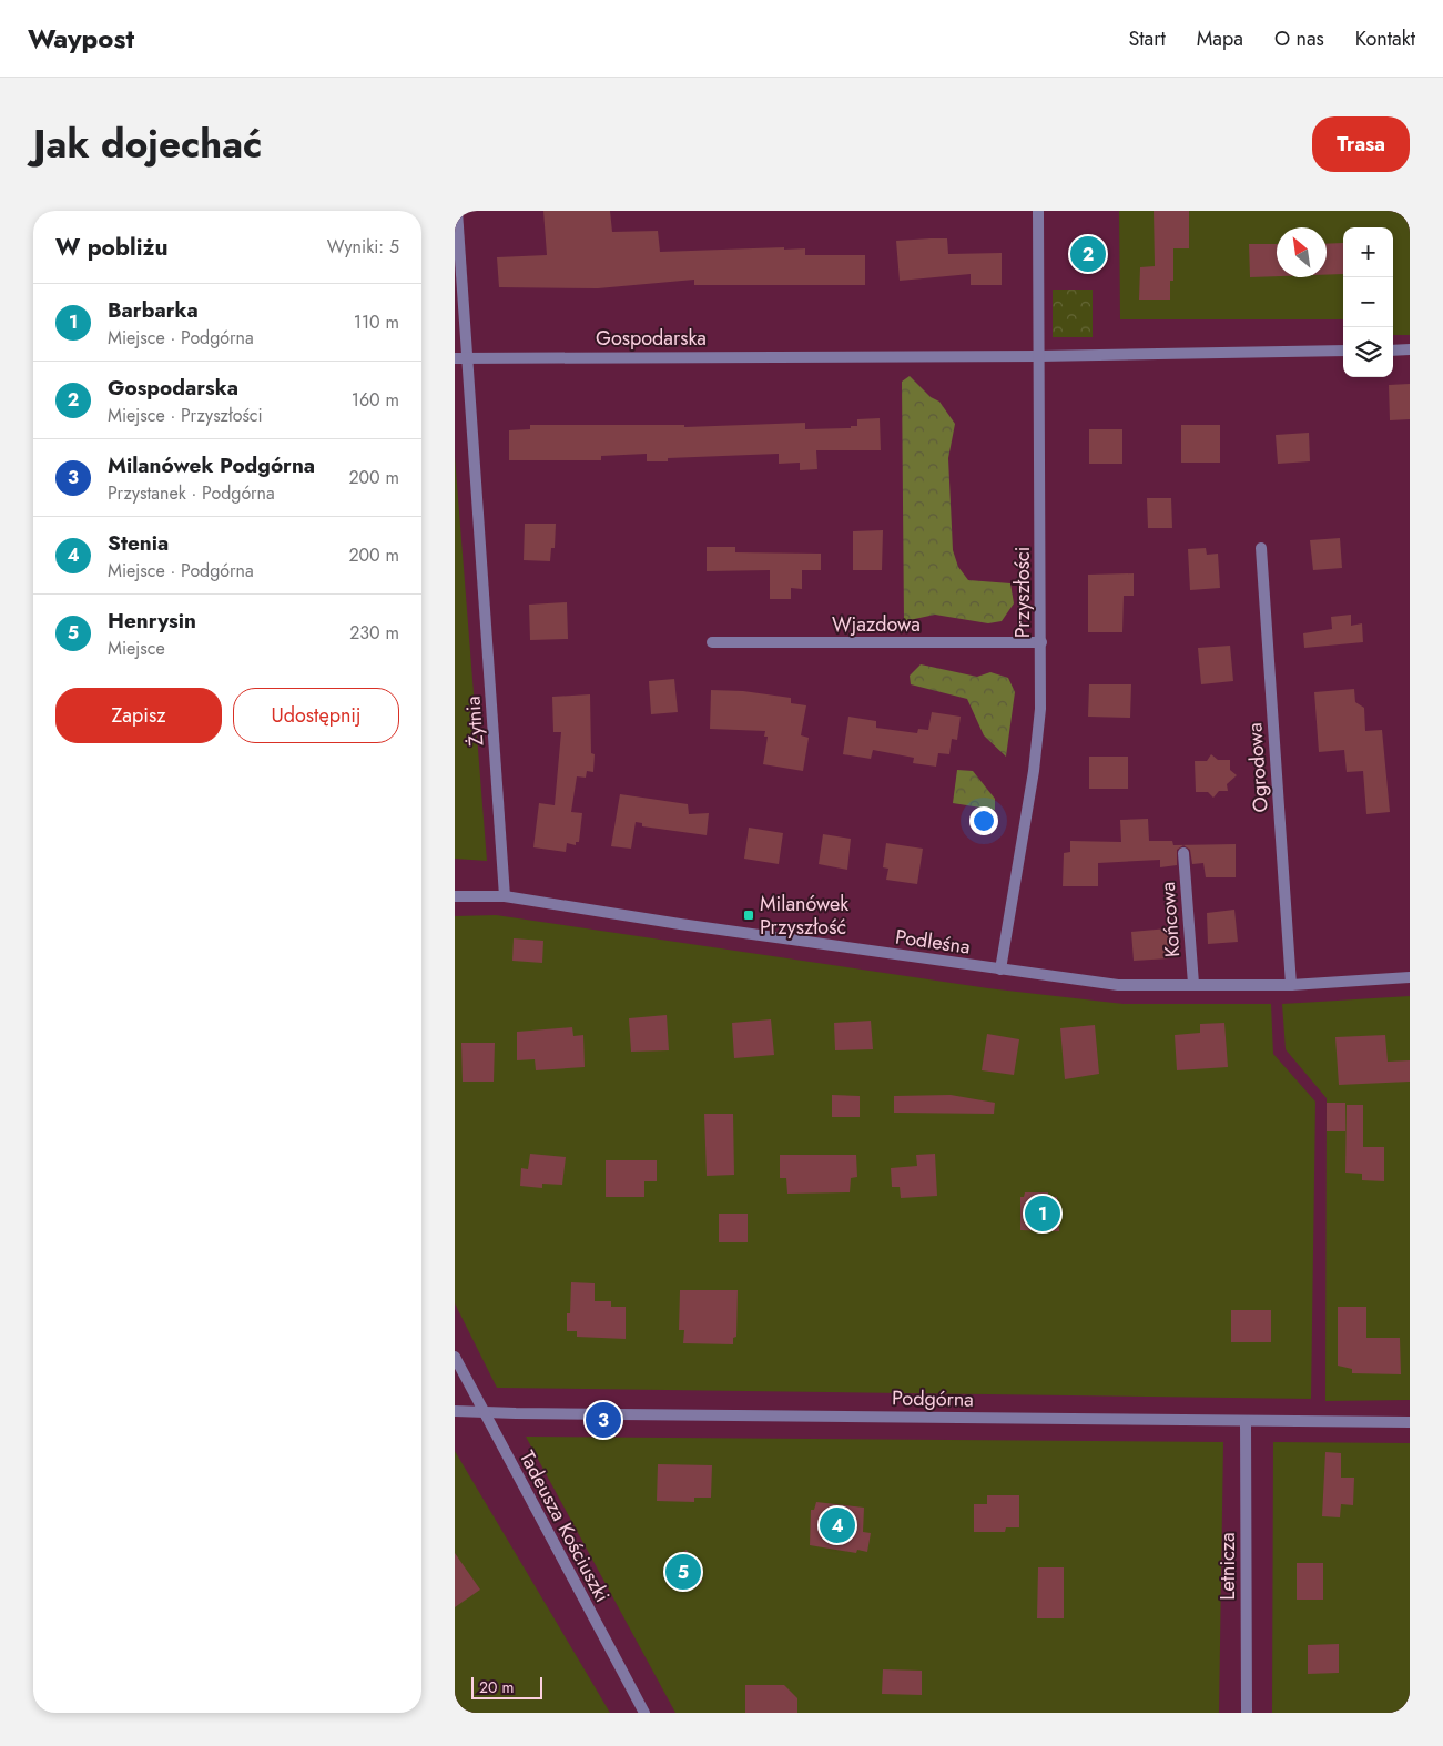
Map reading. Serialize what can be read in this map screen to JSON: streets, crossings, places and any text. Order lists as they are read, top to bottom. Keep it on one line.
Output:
{"streets":{"street":["Gospodarska","Przyszłości","Wjazdowa","Żytnia","Ogrodowa","Końcowa","Podleśna","Podgórna","Tadeusza Kościuszki","Letnicza"]},"crossings":[["Gospodarska","Przyszłości"],["Gospodarska","Żytnia"],["Przyszłości","Wjazdowa"],["Przyszłości","Podleśna"],["Żytnia","Podleśna"],["Ogrodowa","Podleśna"],["Końcowa","Podleśna"],["Podgórna","Tadeusza Kościuszki"],["Podgórna","Letnicza"]],"places":{"transit":["Milanówek Przyszłość"]},"scale_bar":"20 m","north":"top left","page":{"header":"Waypost","nav":["Start","Mapa","O nas","Kontakt"],"title":"Jak dojechać","buttons":["Trasa",["Zapisz","Udostępnij"]],"heading":["W pobliżu","Wyniki: 5"],"map_buttons":["+","−"],"pins":["2","1","3","4","5"],"list":[{"mark":"1","name":"Barbarka","note":"Miejsce · Podgórna","value":"110 m"},{"mark":"2","name":"Gospodarska","note":"Miejsce · Przyszłości","value":"160 m"},{"mark":"3","name":"Milanówek Podgórna","note":"Przystanek · Podgórna","value":"200 m"},{"mark":"4","name":"Stenia","note":"Miejsce · Podgórna","value":"200 m"},{"mark":"5","name":"Henrysin","note":"Miejsce","value":"230 m"}],"scale":"20 m"}}
